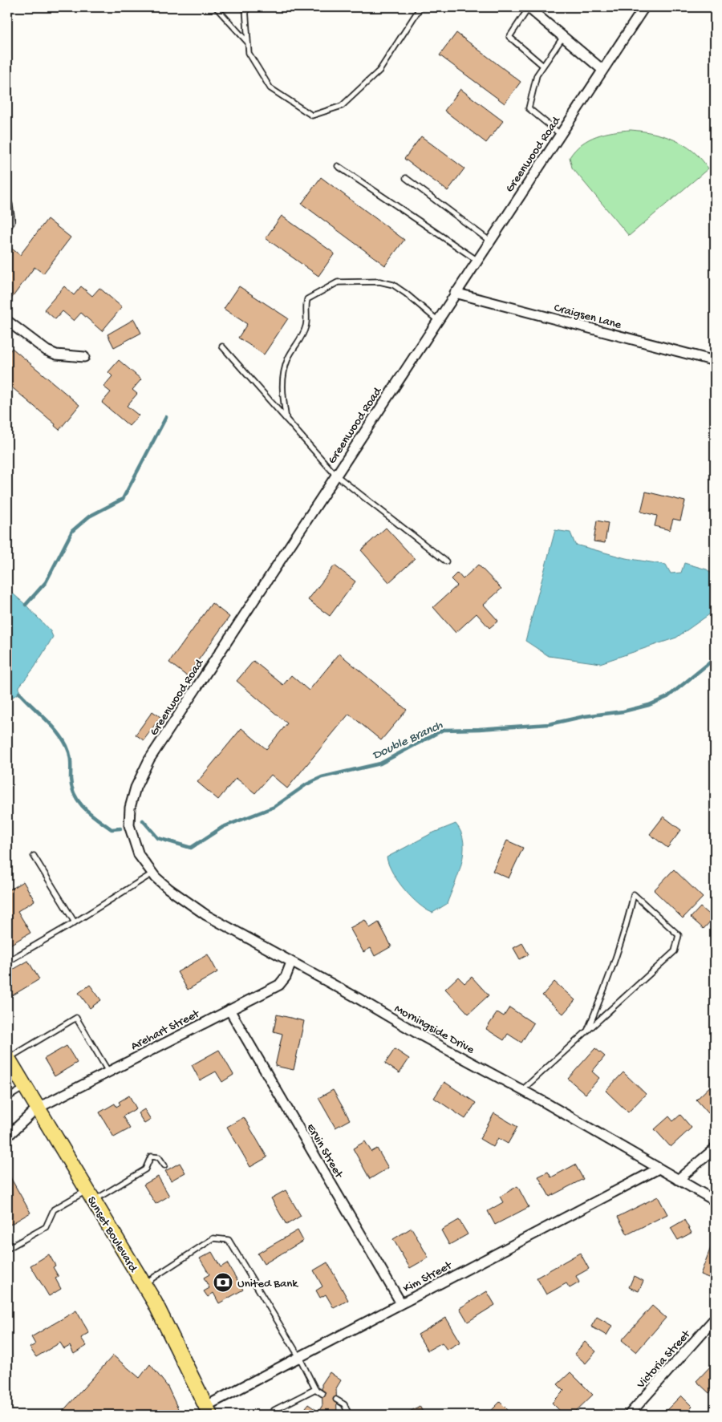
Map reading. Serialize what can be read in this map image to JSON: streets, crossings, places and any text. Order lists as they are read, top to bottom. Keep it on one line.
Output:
{"streets":{"main road":["Sunset Boulevard"],"street":["Greenwood Road","Craigsen Lane","Morningside Drive","Arehart Street","Ervin Street","Kim Street","Victoria Street"]},"crossings":[["Greenwood Road","Craigsen Lane"],["Greenwood Road","Morningside Drive"],["Morningside Drive","Arehart Street"],["Morningside Drive","Kim Street"],["Arehart Street","Ervin Street"],["Arehart Street","Sunset Boulevard"],["Ervin Street","Kim Street"],["Sunset Boulevard","Kim Street"]],"water":["Double Branch"],"places":{"bank":["United Bank"]}}
